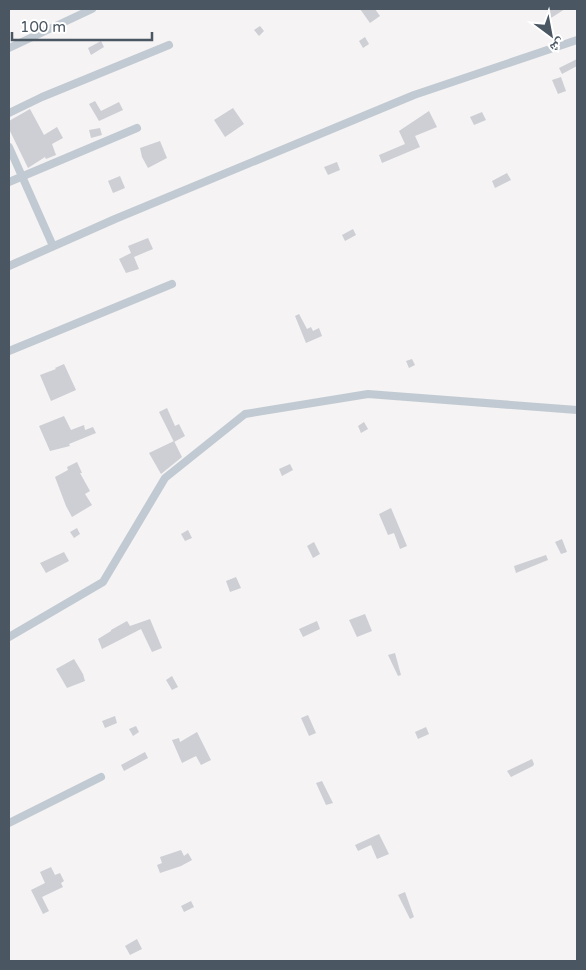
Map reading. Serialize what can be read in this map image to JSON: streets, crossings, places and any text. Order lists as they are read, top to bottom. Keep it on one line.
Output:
{"scale_bar":"100 m","north":"bottom right"}
